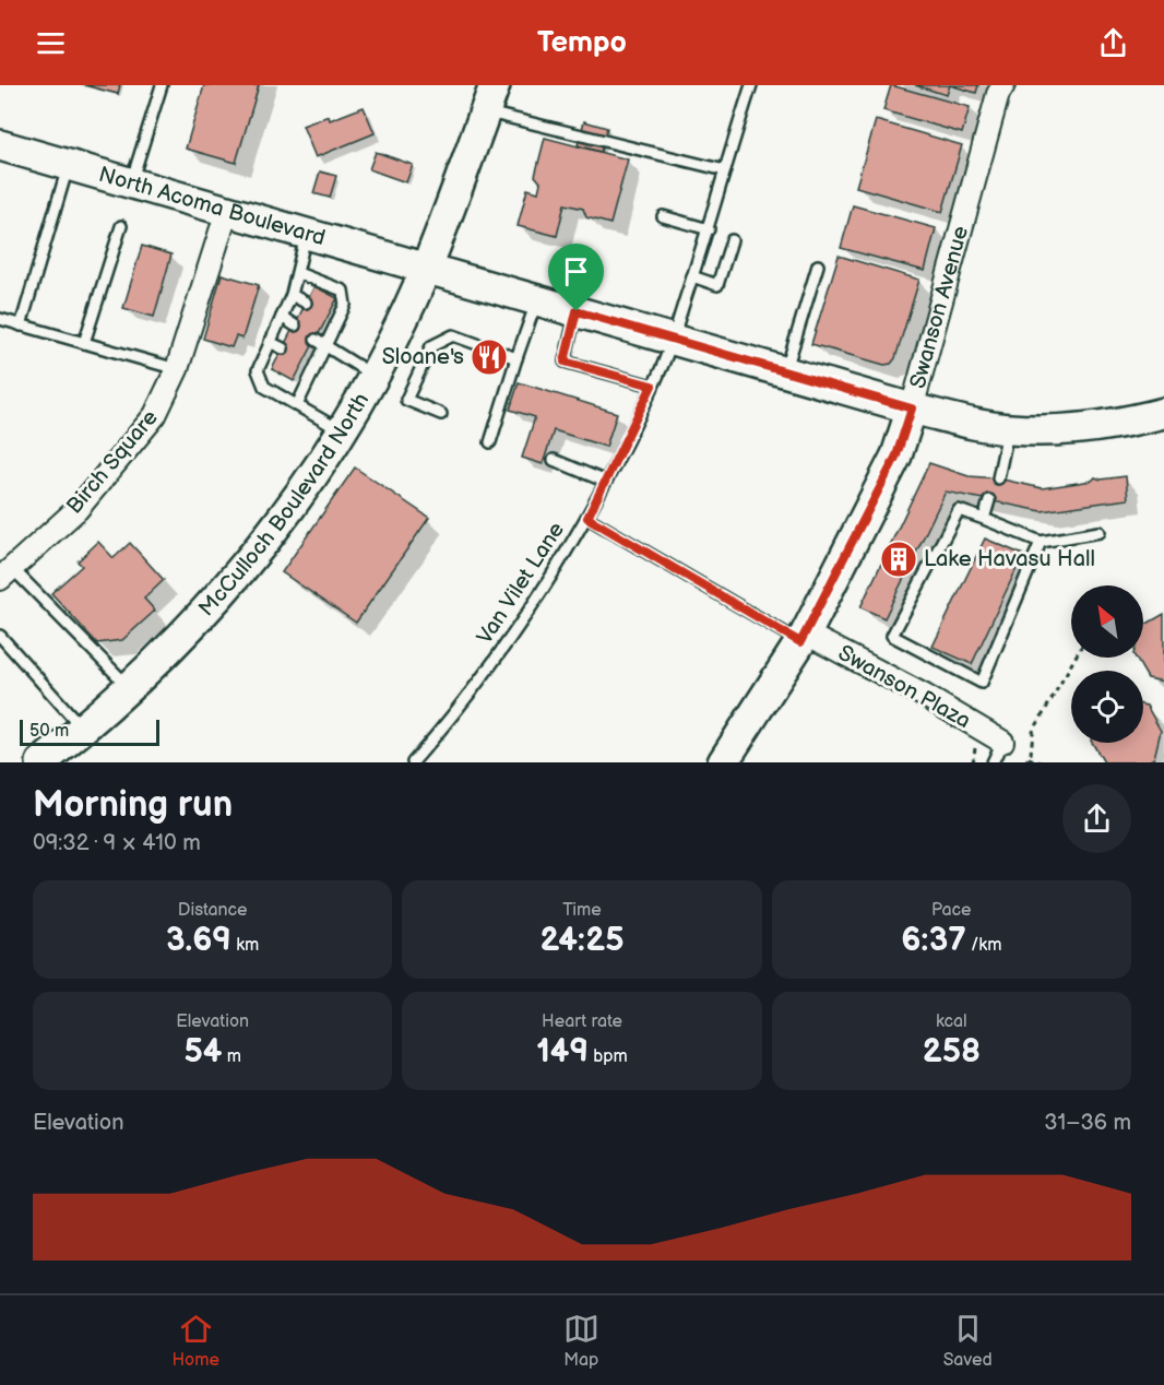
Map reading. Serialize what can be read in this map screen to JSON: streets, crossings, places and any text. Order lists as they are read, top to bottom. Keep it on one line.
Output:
{"streets":{"main road":["North Acoma Boulevard","Swanson Avenue","McCulloch Boulevard North"],"street":["Birch Square","Swanson Plaza"],"lane":["Van Vilet Lane"]},"crossings":[["North Acoma Boulevard","Swanson Avenue"],["North Acoma Boulevard","Birch Square"],["North Acoma Boulevard","McCulloch Boulevard North"],["North Acoma Boulevard","Van Vilet Lane"],["Swanson Avenue","Swanson Plaza"]],"places":{"restaurant":["Sloane's"],"building":["Lake Havasu Hall"]},"scale_bar":"50 m","north":"top left","page":{"header":"Tempo","scale":"50 m","heading":["Morning run","09:32 · 9 × 410 m"],"stats":[["Distance","3.69 km"],["Time","24:25"],["Pace","6:37 /km"],["Elevation","54 m"],["Heart rate","149 bpm"],["kcal","258"]],"chart":["Elevation","31–36 m"],"tabs":["Home","Map","Saved"]}}
